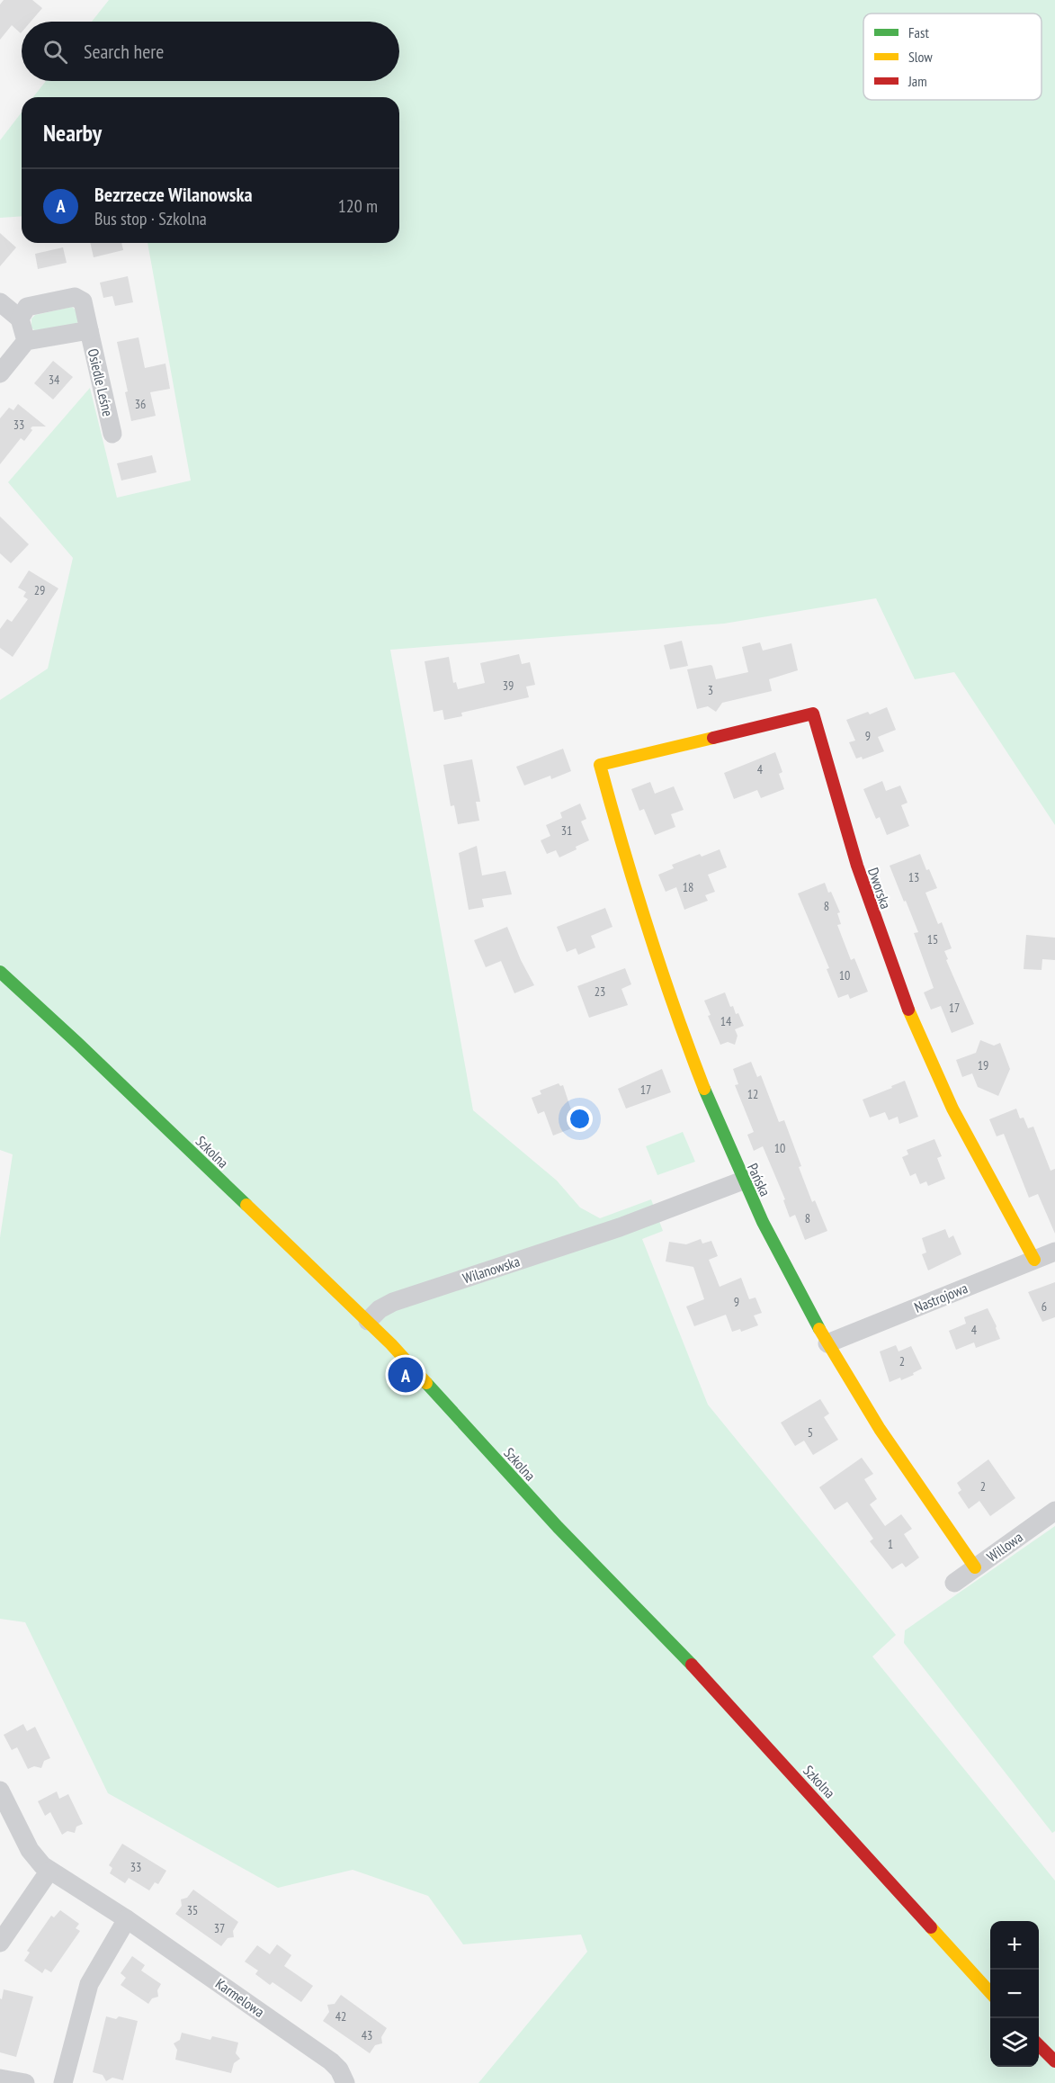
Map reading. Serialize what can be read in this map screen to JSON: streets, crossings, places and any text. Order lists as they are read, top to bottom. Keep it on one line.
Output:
{"streets":{"street":["Osiedle Leśne","Dworska","Szkolna","Pańska","Wilanowska","Nastrojowa","Willowa","Karmelowa"]},"crossings":[["Dworska","Pańska"],["Dworska","Nastrojowa"],["Szkolna","Wilanowska"],["Pańska","Wilanowska"],["Pańska","Nastrojowa"],["Pańska","Willowa"]],"house_numbers":["34","36","33","29","39","3","9","4","31","13","18","8","15","10","23","17","14","19","17","12","10","8","9","6","4","2","5","2","1","33","35","37","42","43"],"legend":["Fast","Slow","Jam"],"page":{"search":"Search here","heading":"Nearby","list":[{"mark":"A","name":"Bezrzecze Wilanowska","note":"Bus stop · Szkolna","value":"120 m"}],"pins":"A","map_buttons":["+","−"]}}
